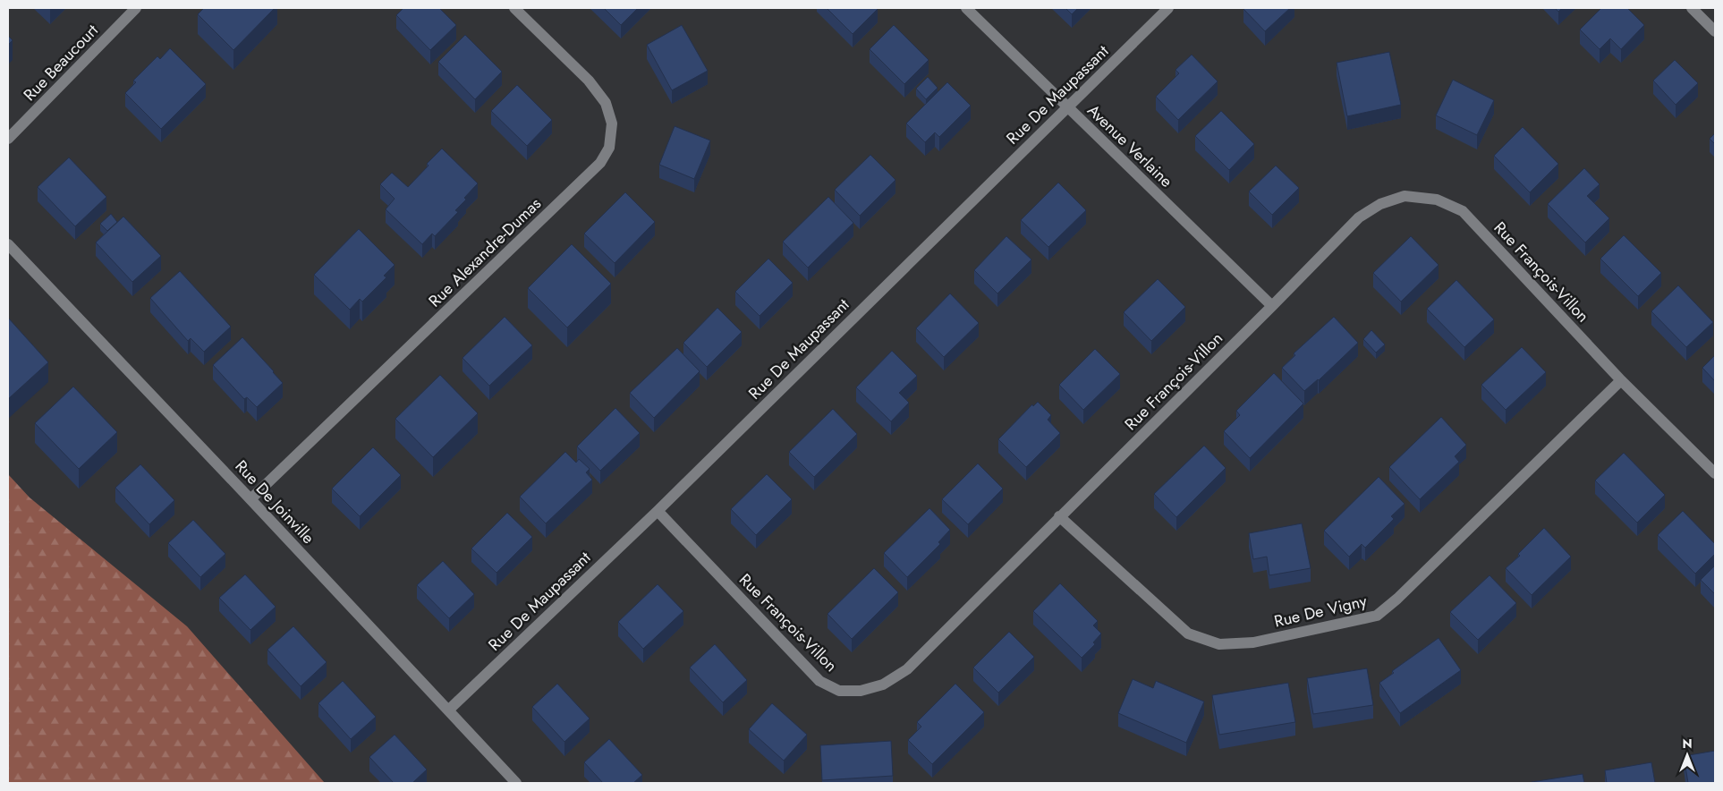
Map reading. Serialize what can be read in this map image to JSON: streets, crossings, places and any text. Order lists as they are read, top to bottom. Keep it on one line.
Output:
{"streets":{"street":["Rue Beaucourt","Rue De Maupassant","Avenue Verlaine","Rue Alexandre-Dumas","Rue François-Villon","Rue De Joinville","Rue De Vigny"]},"crossings":[["Rue De Maupassant","Avenue Verlaine"],["Rue De Maupassant","Rue François-Villon"],["Rue De Maupassant","Rue De Joinville"],["Avenue Verlaine","Rue François-Villon"],["Rue Alexandre-Dumas","Rue De Joinville"],["Rue François-Villon","Rue De Vigny"]],"north":"top"}
